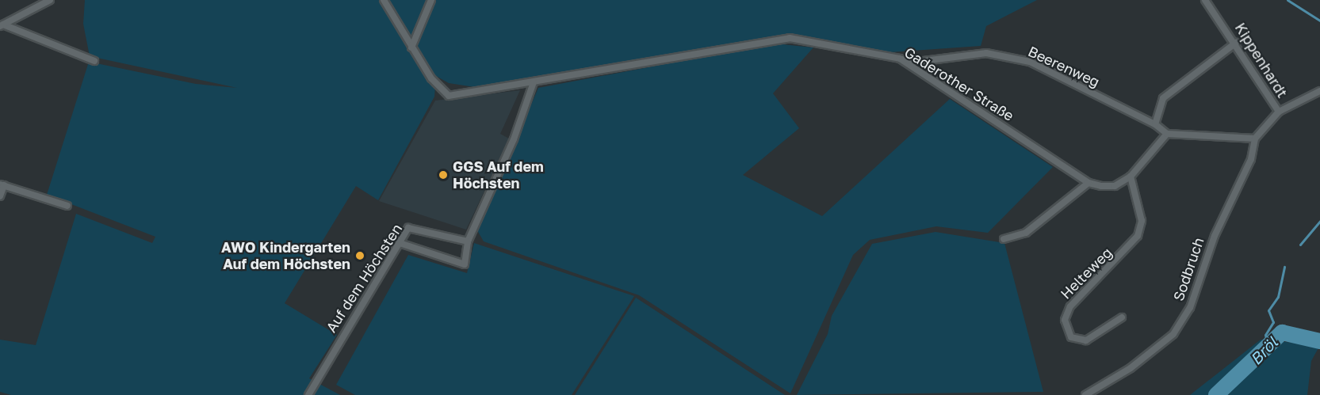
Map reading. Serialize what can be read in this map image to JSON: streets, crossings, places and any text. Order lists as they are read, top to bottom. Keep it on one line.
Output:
{"streets":{"street":["Kippenhardt","Beerenweg","Gaderother Straße","Sodbruch","Helteweg","Auf dem Höchsten"]},"crossings":[["Beerenweg","Gaderother Straße"],["Gaderother Straße","Helteweg"]],"water":["Bröl"],"places":["GGS Auf dem Höchsten","AWO Kindergarten Auf dem Höchsten"]}
